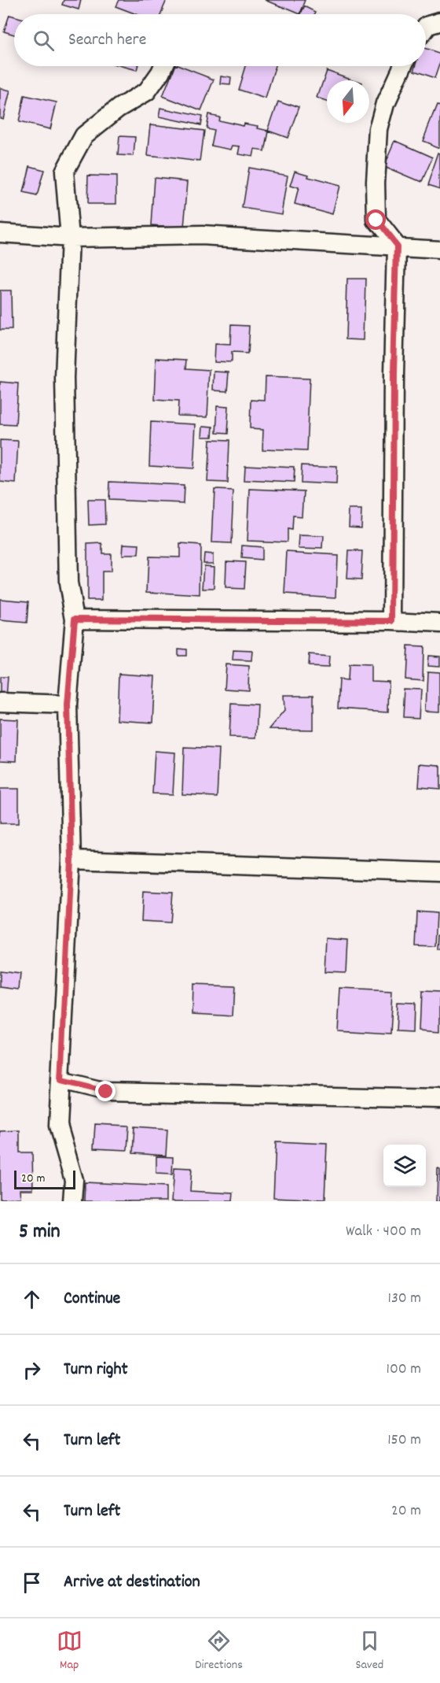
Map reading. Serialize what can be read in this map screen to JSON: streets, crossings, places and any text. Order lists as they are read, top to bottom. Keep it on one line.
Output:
{"scale_bar":"20 m","north":"bottom","page":{"search":"Search here","scale":"20 m","heading":["5 min","Walk · 400 m"],"list":[["Continue","130 m"],["Turn right","100 m"],["Turn left","150 m"],["Turn left","20 m"],"Arrive at destination"],"nav":["Map","Directions","Saved"]}}
